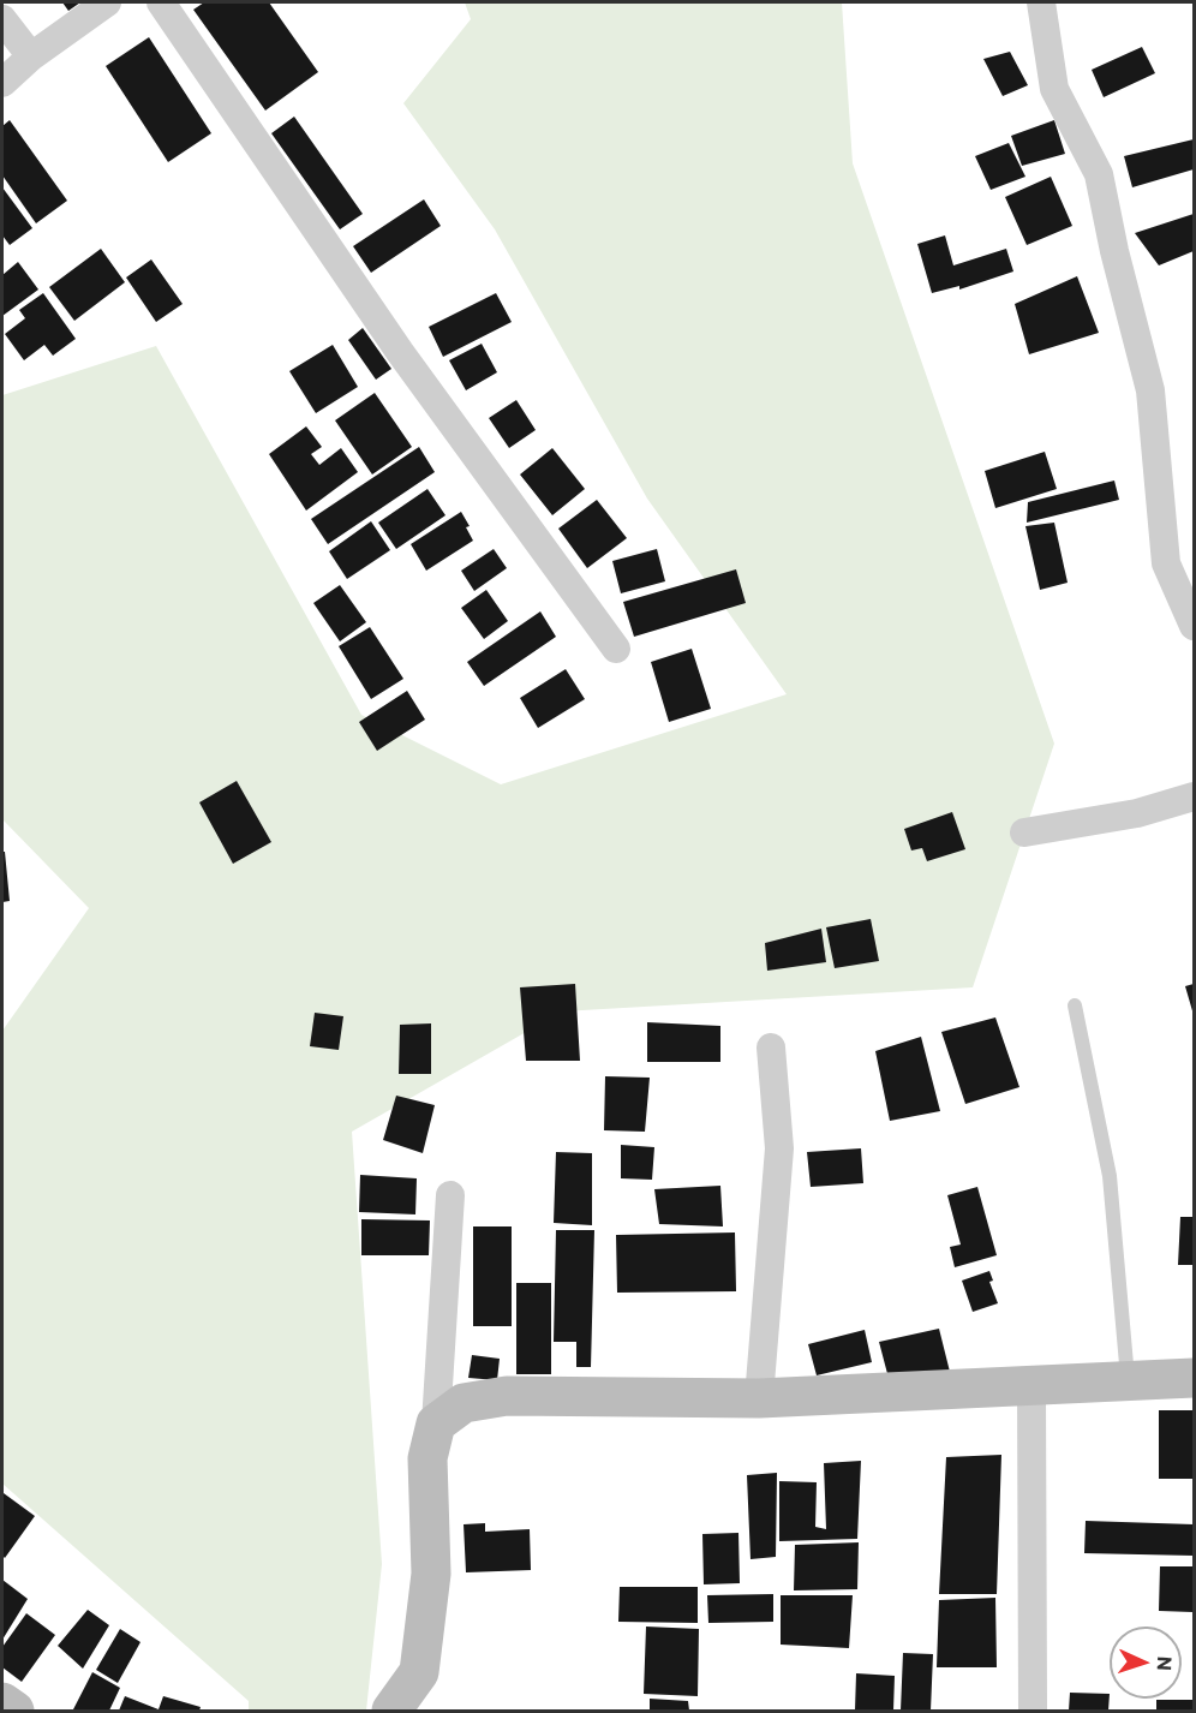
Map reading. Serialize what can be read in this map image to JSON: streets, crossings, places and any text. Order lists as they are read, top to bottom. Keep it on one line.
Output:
{"north":"right"}
